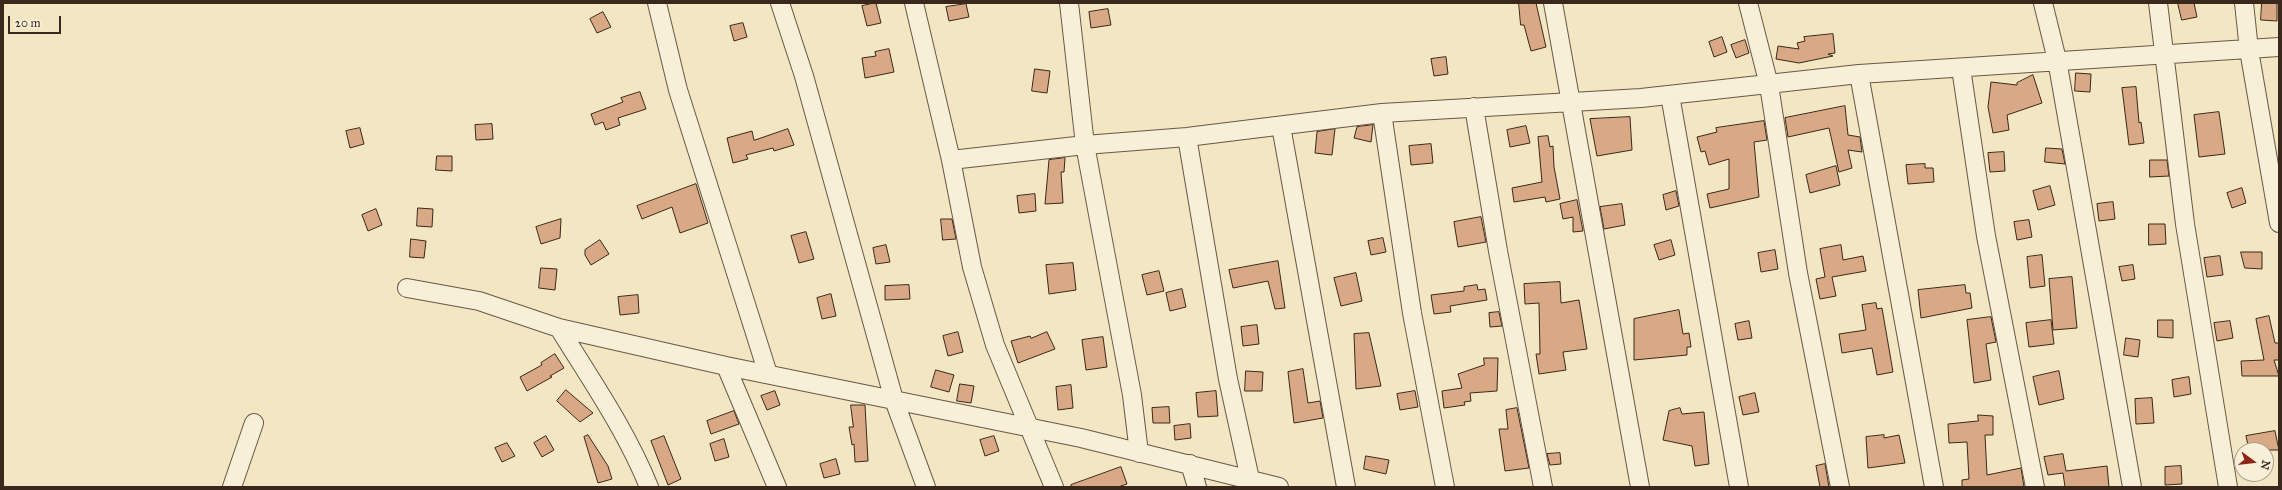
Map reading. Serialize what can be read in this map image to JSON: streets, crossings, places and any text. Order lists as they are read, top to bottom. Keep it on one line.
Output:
{"scale_bar":"20 m","north":"right"}
